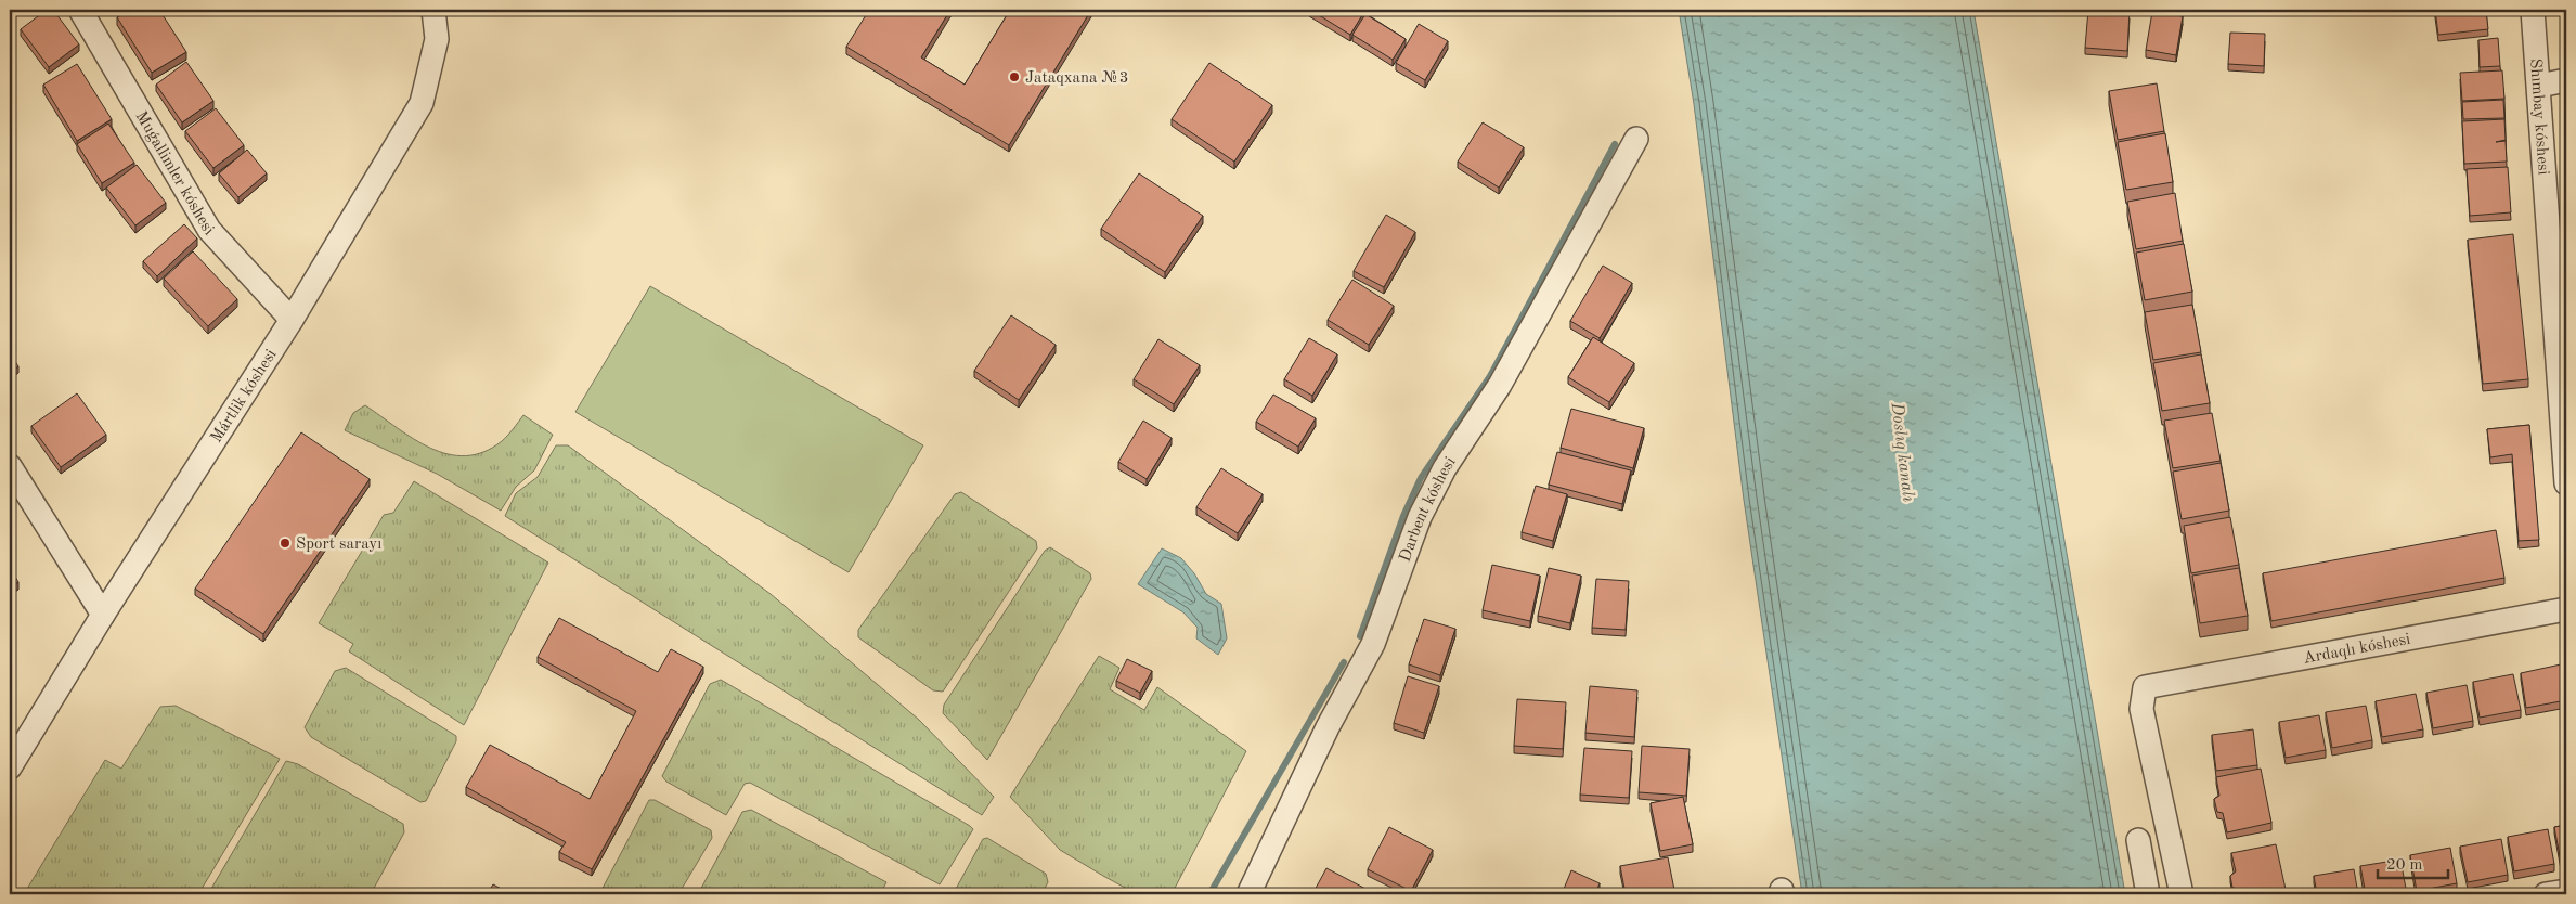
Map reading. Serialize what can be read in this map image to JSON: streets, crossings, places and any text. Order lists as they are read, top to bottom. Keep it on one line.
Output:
{"streets":{"street":["Shımbay kóshesi","Muǵallimler kóshesi","Mártlik kóshesi","Darbent kóshesi","Ardaqlı kóshesi"]},"crossings":[["Muǵallimler kóshesi","Mártlik kóshesi"]],"water":["Doslıq kanalı"],"places":["Jataqxana №3","Sport sarayı"],"scale_bar":"20 m"}
